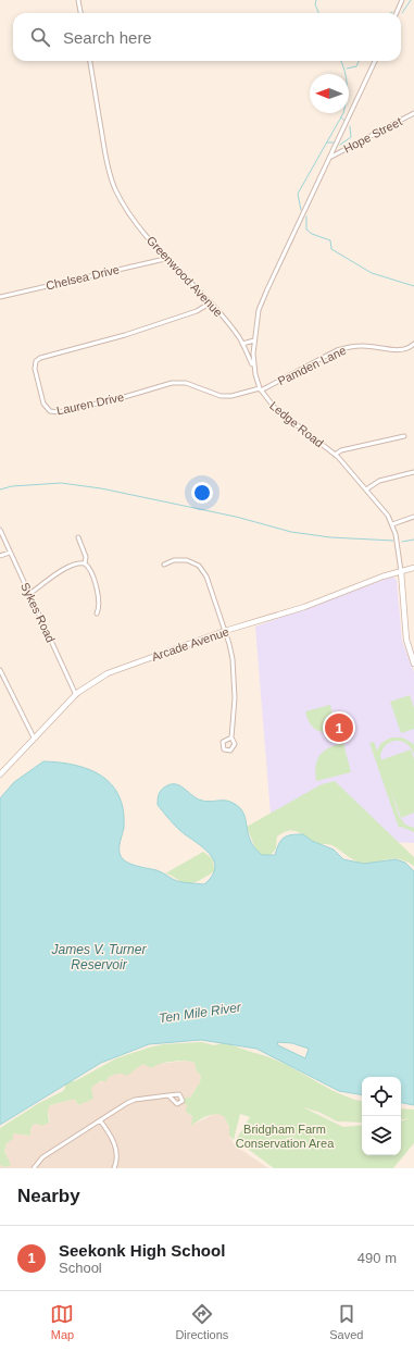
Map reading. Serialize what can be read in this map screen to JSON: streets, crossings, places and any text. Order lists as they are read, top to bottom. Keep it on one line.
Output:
{"streets":{"main road":["Ledge Road","Arcade Avenue"],"street":["Hope Street","Greenwood Avenue","Chelsea Drive","Pamden Lane","Lauren Drive","Sykes Road"]},"crossings":[["Hope Street","Ledge Road"],["Greenwood Avenue","Chelsea Drive"],["Greenwood Avenue","Lauren Drive"],["Greenwood Avenue","Ledge Road"],["Pamden Lane","Lauren Drive"],["Pamden Lane","Ledge Road"],["Lauren Drive","Ledge Road"],["Ledge Road","Arcade Avenue"],["Sykes Road","Arcade Avenue"]],"water":["James V. Turner Reservoir","Ten Mile River"],"parks":["Bridgham Farm Conservation Area"],"north":"left","page":{"search":"Search here","pins":"1","heading":"Nearby","list":[{"mark":"1","name":"Seekonk High School","note":"School","value":"490 m"}],"nav":["Map","Directions","Saved"]}}
